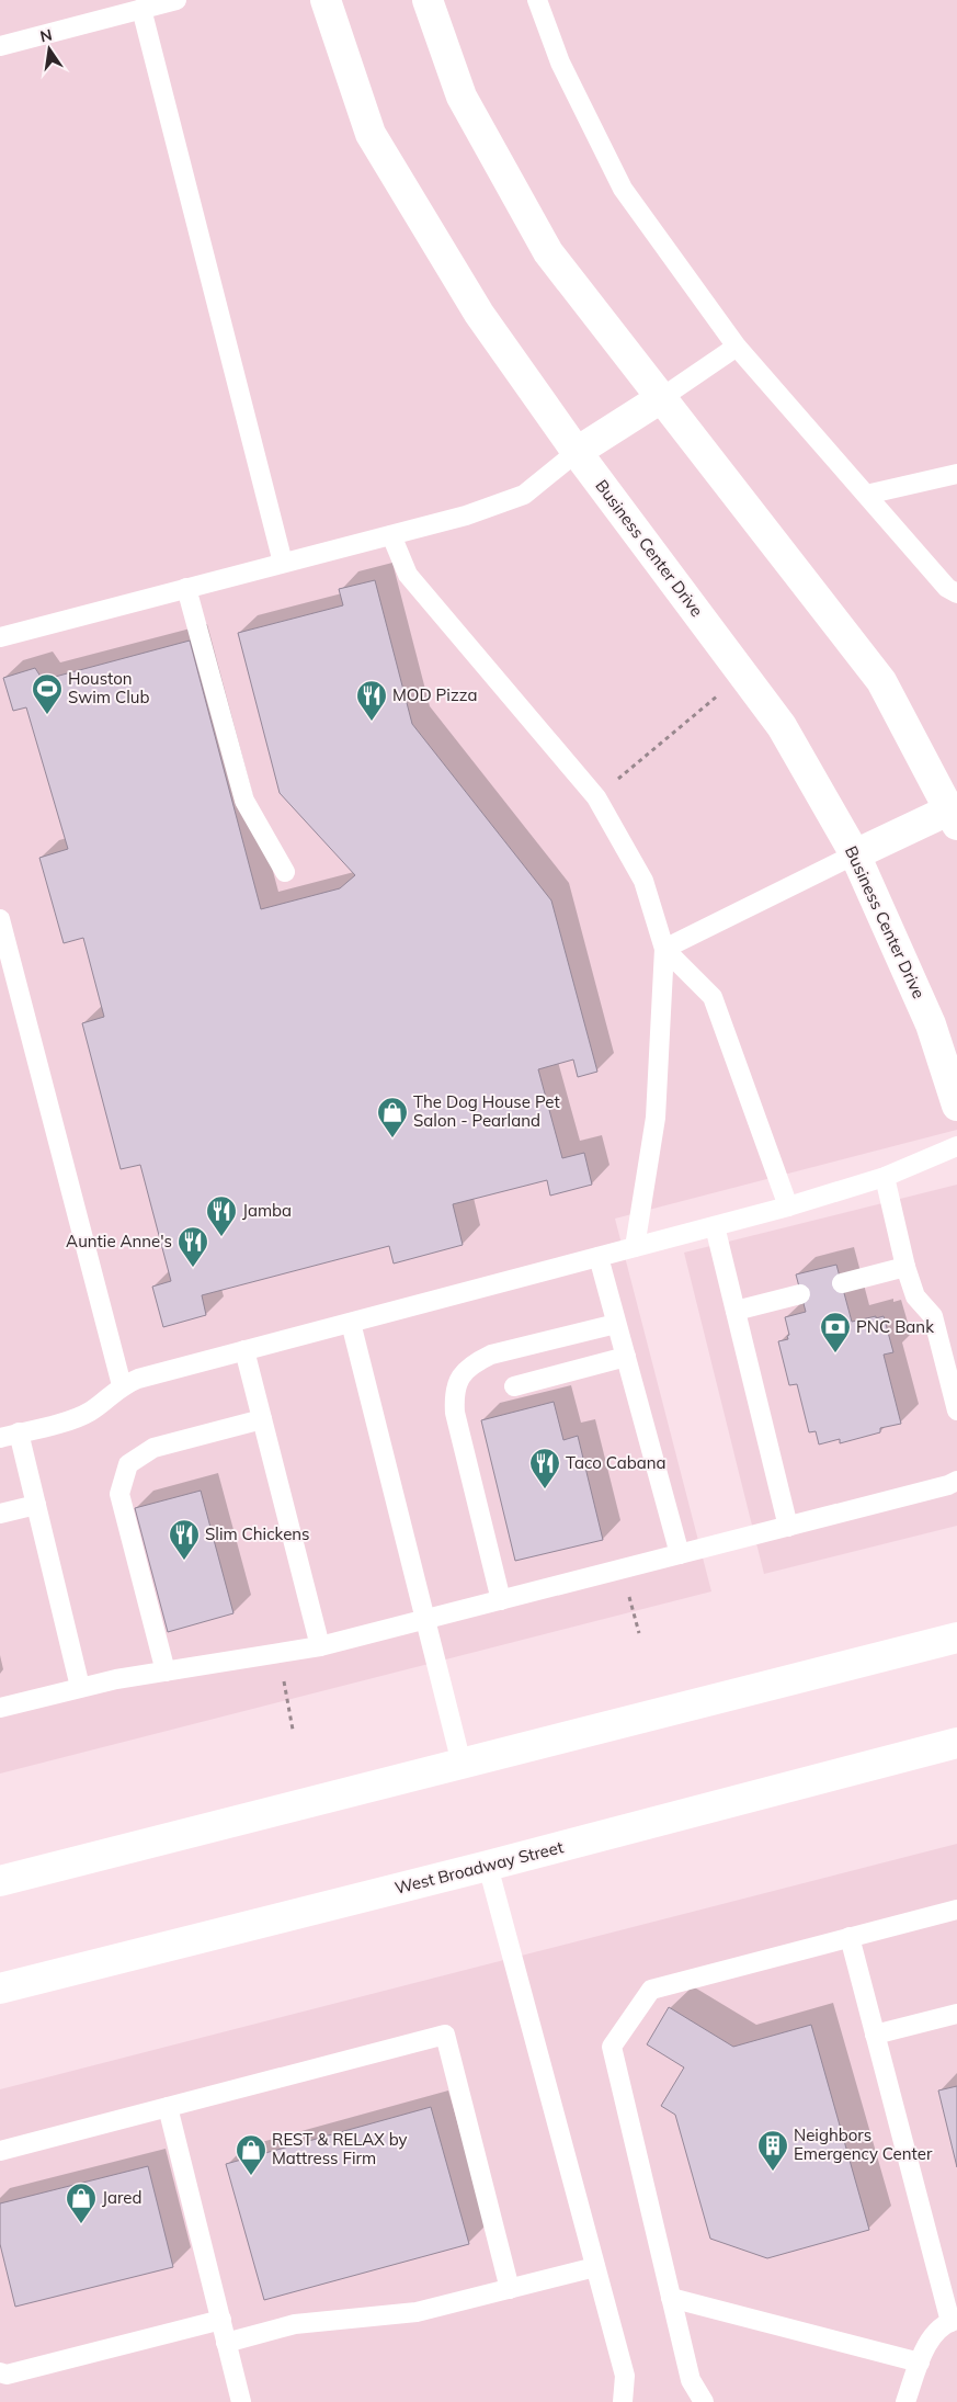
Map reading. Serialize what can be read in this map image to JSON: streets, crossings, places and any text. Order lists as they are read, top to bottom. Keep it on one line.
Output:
{"streets":{"street":["Business Center Drive","West Broadway Street"]},"places":{"sports":["Houston Swim Club"],"restaurant":["MOD Pizza","Jamba","Auntie Anne's","Taco Cabana","Slim Chickens"],"shop":["The Dog House Pet Salon - Pearland","REST & RELAX by Mattress Firm","Jared"],"bank":["PNC Bank"],"building":["Neighbors Emergency Center"]},"north":"top"}
